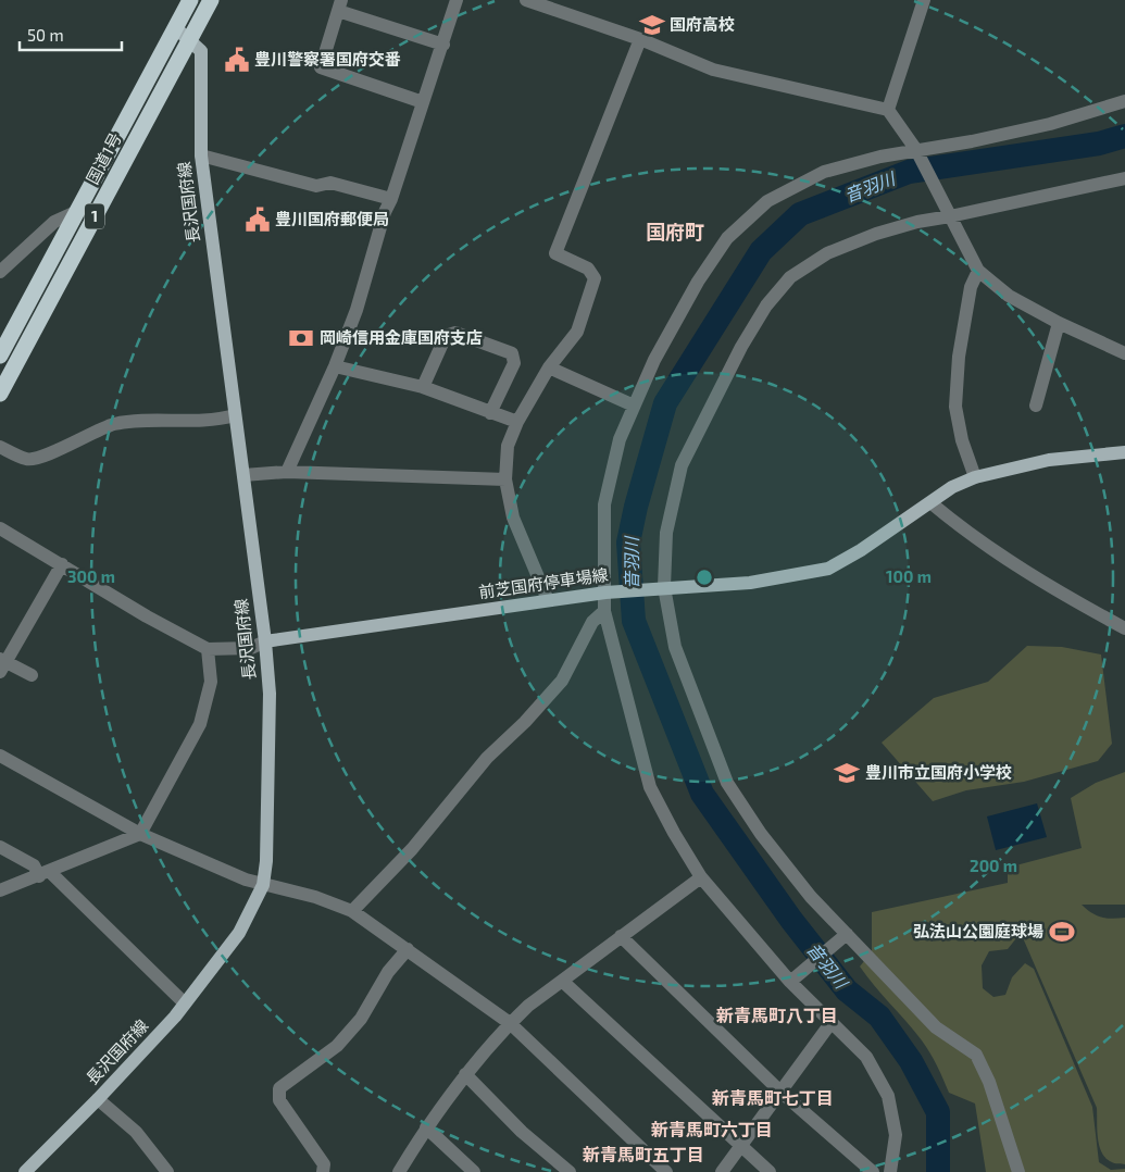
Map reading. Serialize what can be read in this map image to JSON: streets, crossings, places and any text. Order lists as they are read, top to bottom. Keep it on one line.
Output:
{"streets":{"highway":["国道1号","1"],"main road":["長沢国府線","前芝国府停車場線"]},"crossings":[["国道1号","長沢国府線"],["長沢国府線","前芝国府停車場線"]],"districts":["国府町","新青馬町八丁目","新青馬町七丁目","新青馬町六丁目","新青馬町五丁目"],"water":["音羽川"],"places":{"school or university":["国府高校","豊川市立国府小学校"],"public building":["豊川警察署国府交番","豊川国府郵便局"],"bank":["岡崎信用金庫国府支店"],"sports":["弘法山公園庭球場"]},"scale_bar":"50 m","rings":["100 m","300 m","200 m"]}
